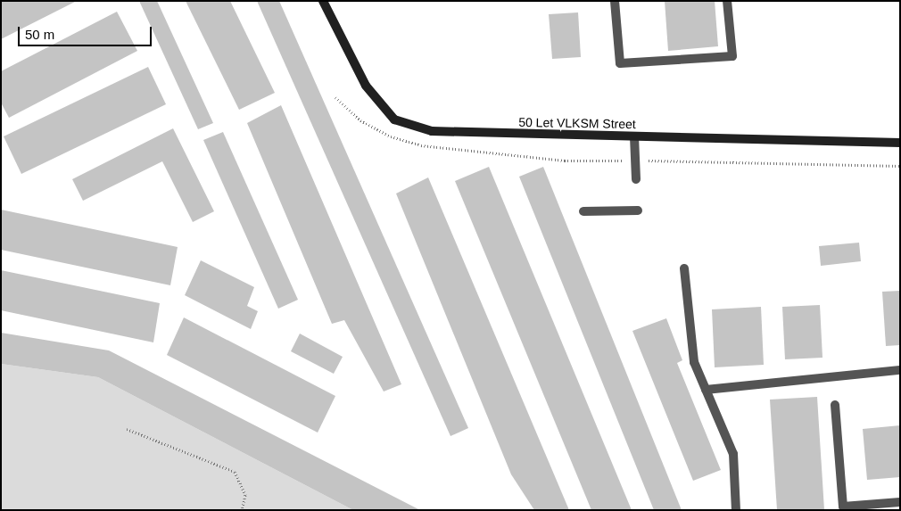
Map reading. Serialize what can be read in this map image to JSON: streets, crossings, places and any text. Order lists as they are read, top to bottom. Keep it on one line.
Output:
{"streets":{"main road":["50 Let VLKSM Street"]},"scale_bar":"50 m"}
